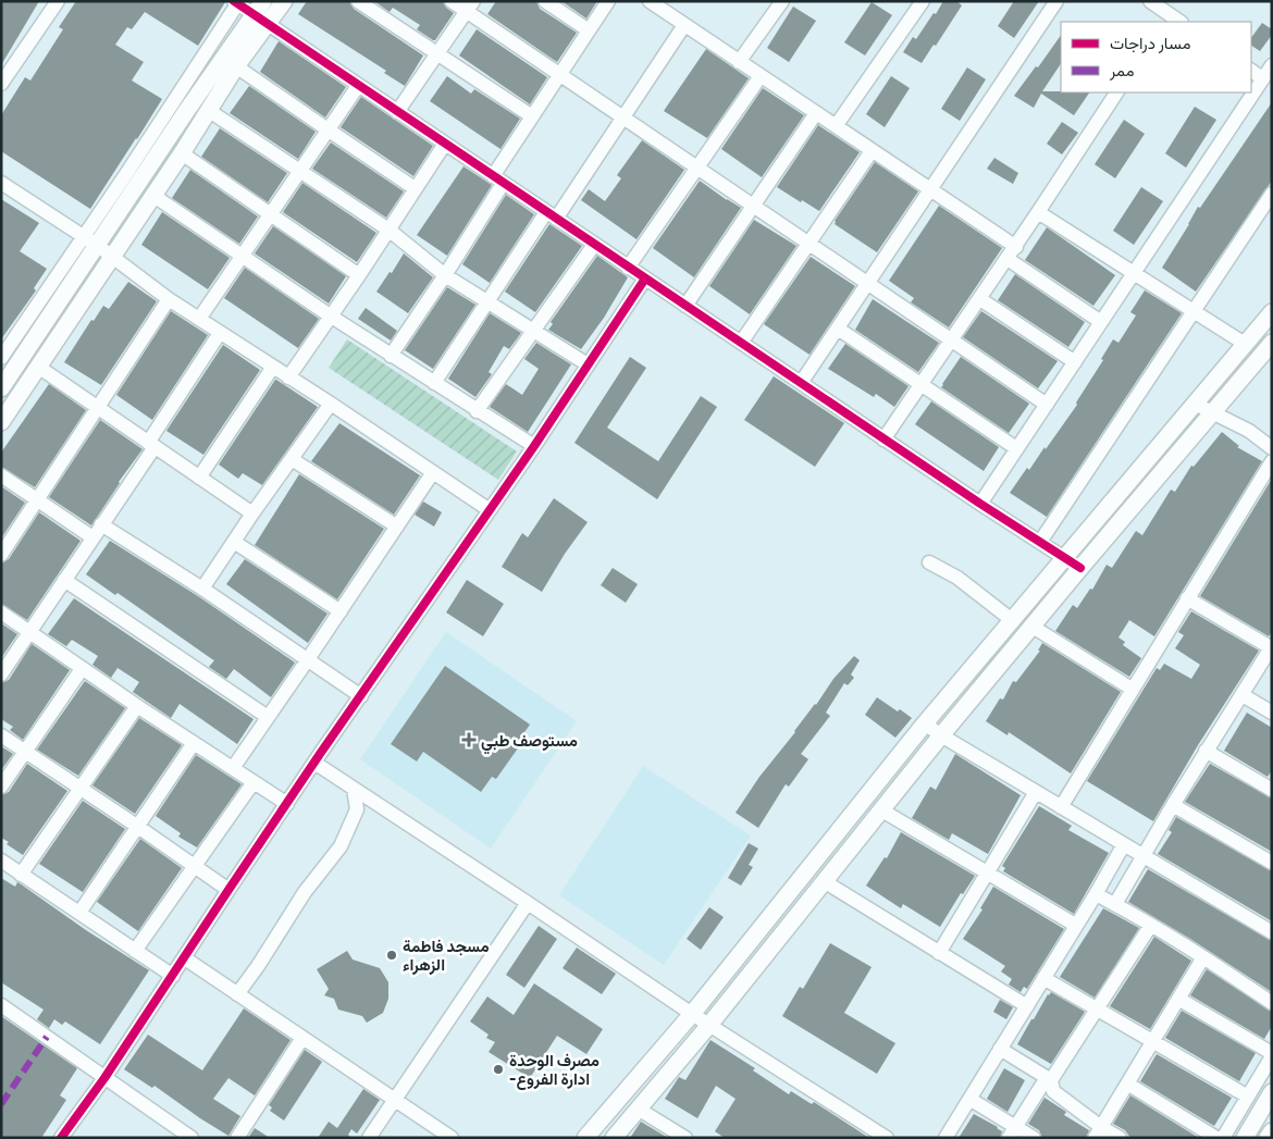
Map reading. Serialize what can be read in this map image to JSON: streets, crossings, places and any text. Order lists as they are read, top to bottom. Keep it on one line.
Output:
{"places":{"health":["مستوصف طبي"],"other":["مسجد فاطمة الزهراء","مصرف الوحدة -ادارة الفروع"]},"legend":["مسار دراجات","ممر"]}
